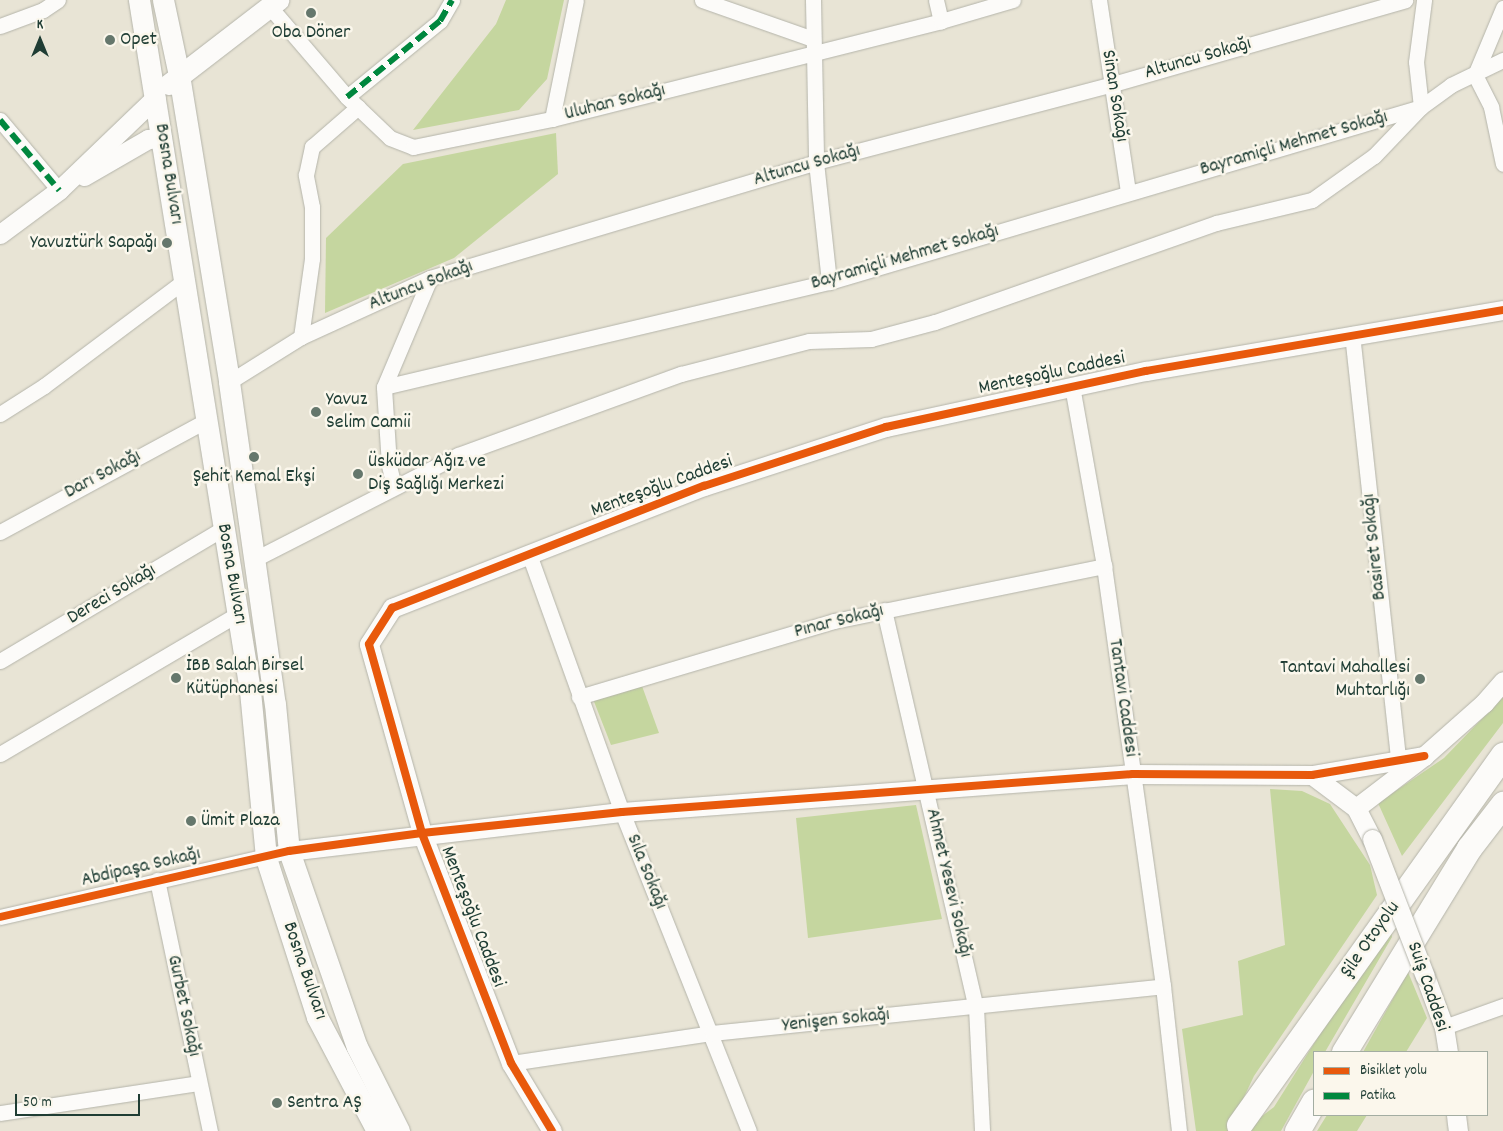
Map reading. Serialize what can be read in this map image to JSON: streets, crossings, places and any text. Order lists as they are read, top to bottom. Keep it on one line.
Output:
{"streets":{"highway":["Şile Otoyolu"],"main road":["Bosna Bulvarı"],"street":["Altuncu Sokağı","Sinan Sokağı","Uluhan Sokağı","Bayramiçli Mehmet Sokağı","Menteşoğlu Caddesi","Darı Sokağı","Basiret Sokağı","Dereci Sokağı","Pınar Sokağı","Tantavi Caddesi","Abdipaşa Sokağı","Sıla Sokağı","Ahmet Yesevi Sokağı","Suiş Caddesi","Gurbet Sokağı","Yenişen Sokağı"]},"crossings":[["Altuncu Sokağı","Sinan Sokağı"],["Altuncu Sokağı","Bosna Bulvarı"],["Sinan Sokağı","Bayramiçli Mehmet Sokağı"],["Bosna Bulvarı","Darı Sokağı"],["Bosna Bulvarı","Dereci Sokağı"],["Bosna Bulvarı","Abdipaşa Sokağı"],["Menteşoğlu Caddesi","Basiret Sokağı"],["Menteşoğlu Caddesi","Tantavi Caddesi"],["Menteşoğlu Caddesi","Sıla Sokağı"],["Menteşoğlu Caddesi","Yenişen Sokağı"],["Pınar Sokağı","Tantavi Caddesi"],["Pınar Sokağı","Sıla Sokağı"],["Pınar Sokağı","Ahmet Yesevi Sokağı"],["Tantavi Caddesi","Yenişen Sokağı"],["Abdipaşa Sokağı","Gurbet Sokağı"],["Sıla Sokağı","Yenişen Sokağı"],["Ahmet Yesevi Sokağı","Yenişen Sokağı"]],"places":["Oba Döner","Opet","Yavuztürk Sapağı","Yavuz Selim Camii","Şehit Kemal Ekşi","Üsküdar Ağız ve Diş Sağlığı Merkezi","İBB Salah Birsel Kütüphanesi","Tantavi Mahallesi Muhtarlığı","Ümit Plaza","Sentra AŞ"],"legend":["Bisiklet yolu","Patika"],"scale_bar":"50 m","north":"top"}
